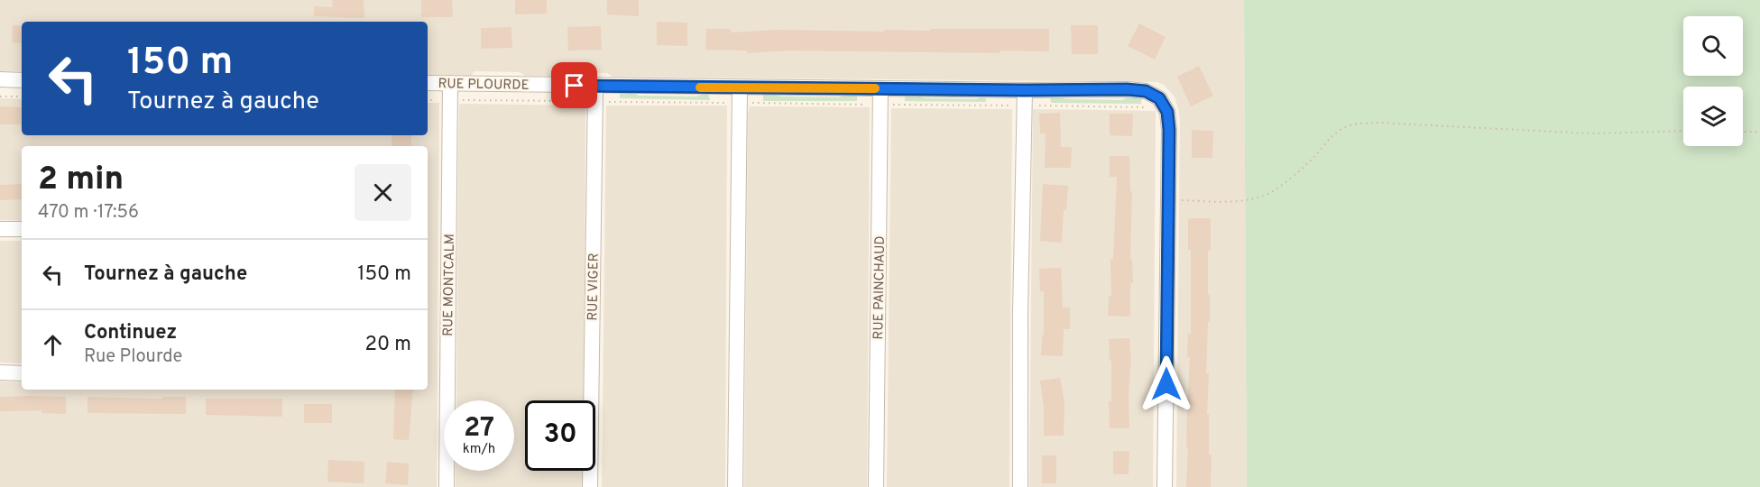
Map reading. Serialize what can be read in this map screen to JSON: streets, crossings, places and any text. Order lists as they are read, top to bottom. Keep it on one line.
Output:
{"streets":{"street":["RUE PLOURDE","RUE MONTCALM","RUE VIGER","RUE PAINCHAUD"]},"crossings":[["RUE PLOURDE","RUE MONTCALM"],["RUE PLOURDE","RUE VIGER"],["RUE PLOURDE","RUE PAINCHAUD"]],"page":{"turn":["150 m","Tournez à gauche"],"heading":["2 min","470 m · 17:56"],"list":[{"name":"Tournez à gauche","value":"150 m"},{"name":"Continuez","note":"Rue Plourde","value":"20 m"}],"speed":"27 km/h","limit":"30"}}
